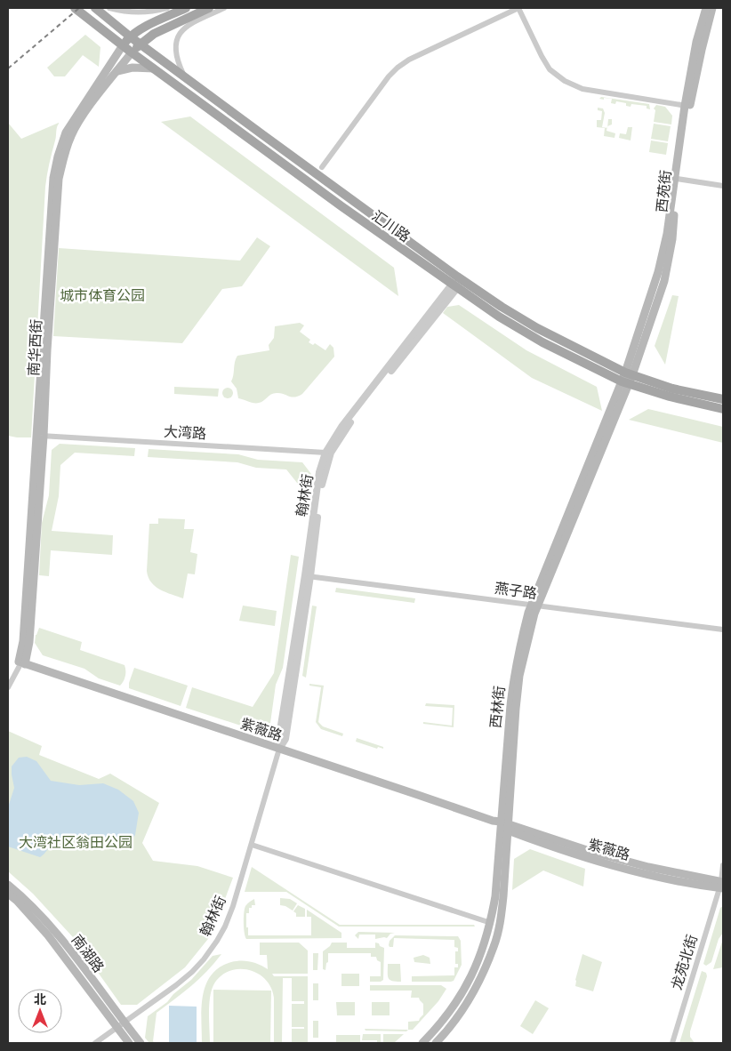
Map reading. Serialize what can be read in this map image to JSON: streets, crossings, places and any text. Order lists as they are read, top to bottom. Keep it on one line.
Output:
{"streets":{"main road":["西苑街","汇川路","南华西街","西林街","紫薇路","南湖路"],"street":["大湾路","翰林街","燕子路","龙苑北街"]},"crossings":[["西苑街","汇川路"],["西苑街","西林街"],["汇川路","南华西街"],["汇川路","翰林街"],["汇川路","西林街"],["南华西街","大湾路"],["南华西街","紫薇路"],["大湾路","翰林街"],["翰林街","燕子路"],["翰林街","紫薇路"],["翰林街","南湖路"],["燕子路","西林街"],["西林街","紫薇路"],["紫薇路","龙苑北街"]],"parks":["城市体育公园","大湾社区翁田公园"],"north":"top"}
